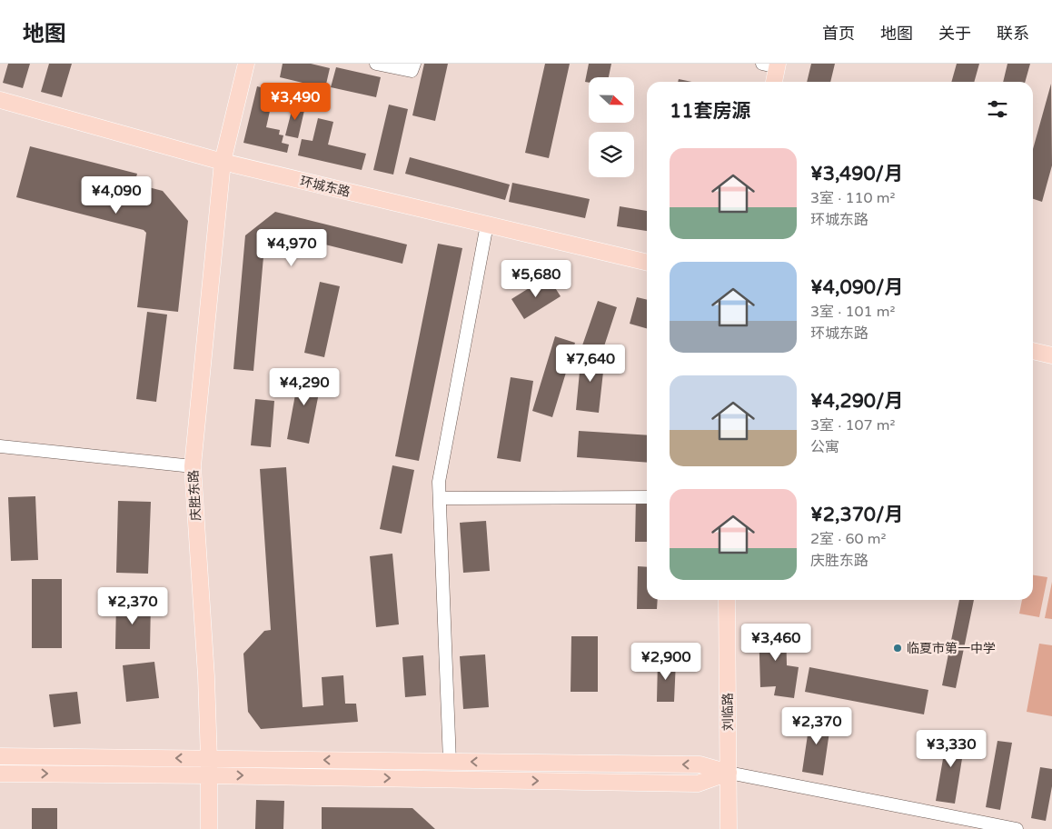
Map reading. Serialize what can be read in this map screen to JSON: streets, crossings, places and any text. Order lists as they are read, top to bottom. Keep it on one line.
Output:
{"streets":{"main road":["环城东路","庆胜东路","刘临路"]},"crossings":[["环城东路","庆胜东路"]],"places":["临夏市第一中学"],"north":"right","page":{"header":"地图","nav":["首页","地图","关于","联系"],"heading":"11套房源","price":["¥3,490","¥4,090","¥4,970","¥5,680","¥7,640","¥4,290","¥2,370","¥3,460","¥2,900","¥2,370","¥3,330"],"list":[{"name":"¥3,490/月","note":"3室 · 110 m² · 环城东路"},{"name":"¥4,090/月","note":"3室 · 101 m² · 环城东路"},{"name":"¥4,290/月","note":"3室 · 107 m² · 公寓"},{"name":"¥2,370/月","note":"2室 · 60 m² · 庆胜东路"}]}}
